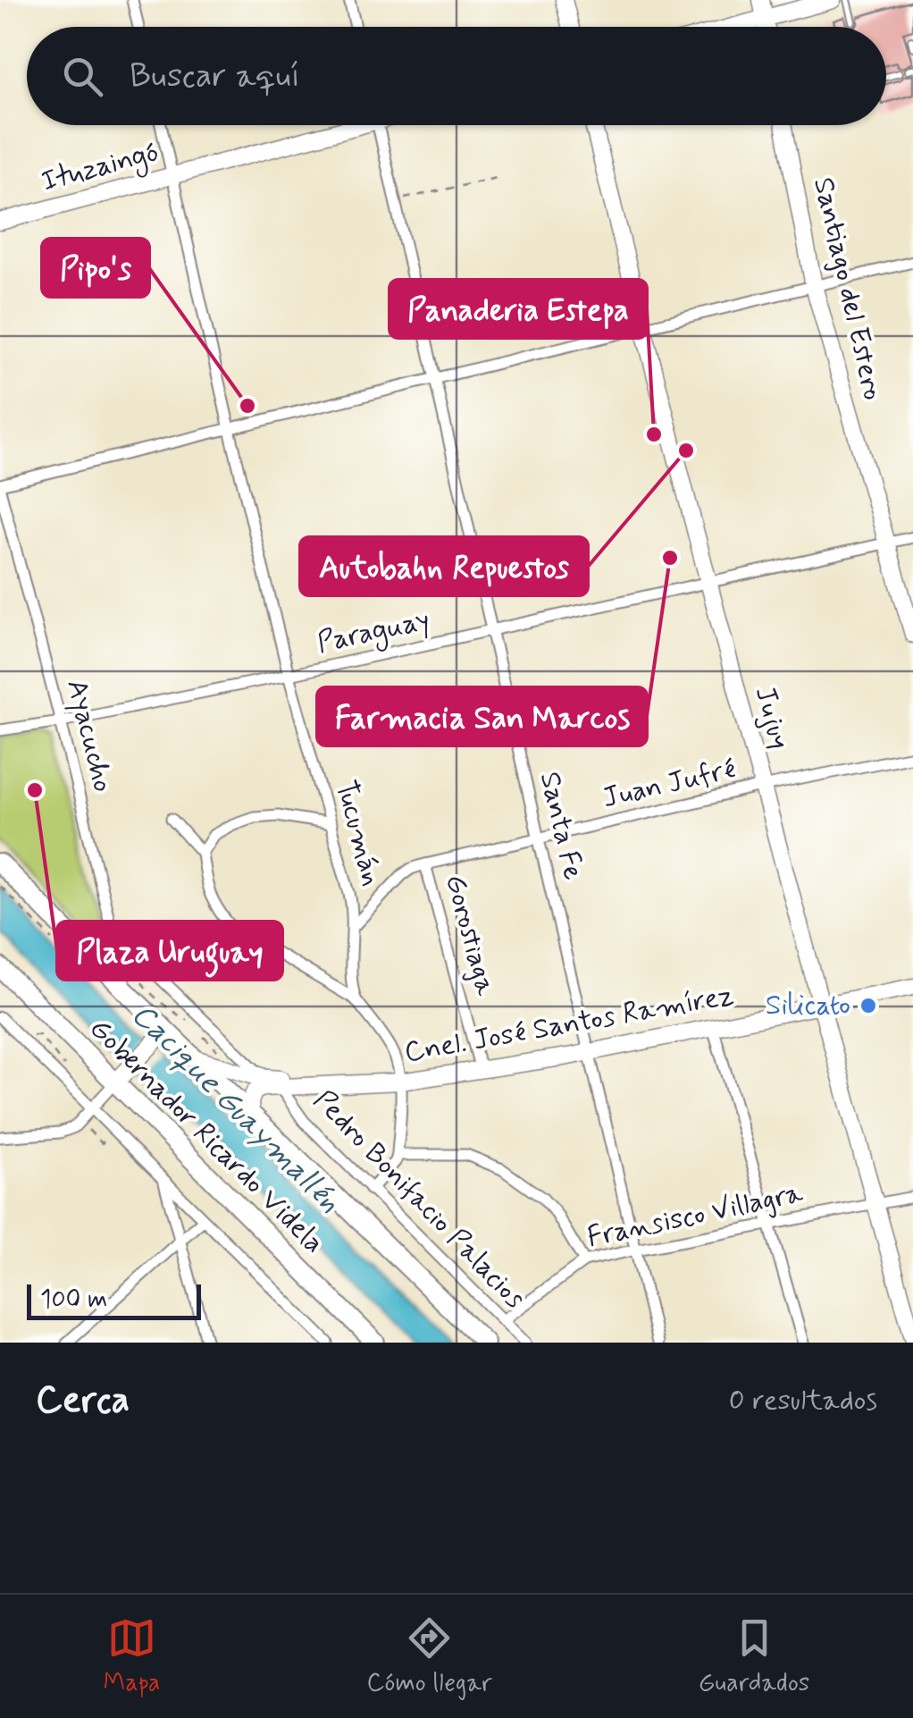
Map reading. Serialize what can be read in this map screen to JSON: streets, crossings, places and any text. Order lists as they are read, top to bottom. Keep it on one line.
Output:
{"streets":{"highway":["Gobernador Ricardo Videla"],"street":["Ituzaingó","Santiago del Estero","Paraguay","Jujuy","Ayacucho","Juan Jufré","Santa Fe","Tucumán","Gorostiaga","Cnel. José Santos Ramírez","Pedro Bonifacio Palacios","Fransisco Villagra"]},"crossings":[["Ituzaingó","Tucumán"],["Santiago del Estero","Paraguay"],["Paraguay","Jujuy"],["Paraguay","Ayacucho"],["Paraguay","Santa Fe"],["Paraguay","Tucumán"],["Jujuy","Juan Jufré"],["Jujuy","Cnel. José Santos Ramírez"],["Jujuy","Fransisco Villagra"],["Ayacucho","Gobernador Ricardo Videla"],["Ayacucho","Pedro Bonifacio Palacios"],["Juan Jufré","Santa Fe"],["Juan Jufré","Tucumán"],["Juan Jufré","Gorostiaga"],["Santa Fe","Cnel. José Santos Ramírez"],["Santa Fe","Fransisco Villagra"],["Gorostiaga","Cnel. José Santos Ramírez"],["Cnel. José Santos Ramírez","Gobernador Ricardo Videla"],["Cnel. José Santos Ramírez","Pedro Bonifacio Palacios"],["Pedro Bonifacio Palacios","Fransisco Villagra"]],"water":["Cacique Guaymallén"],"places":["Pipo's","Panaderia Estepa","Autobahn Repuestos","Farmacia San Marcos","Plaza Uruguay","Silicato"],"scale_bar":"100 m","page":{"search":"Buscar aquí","scale":"100 m","heading":["Cerca","0 resultados"],"nav":["Mapa","Cómo llegar","Guardados"]}}
